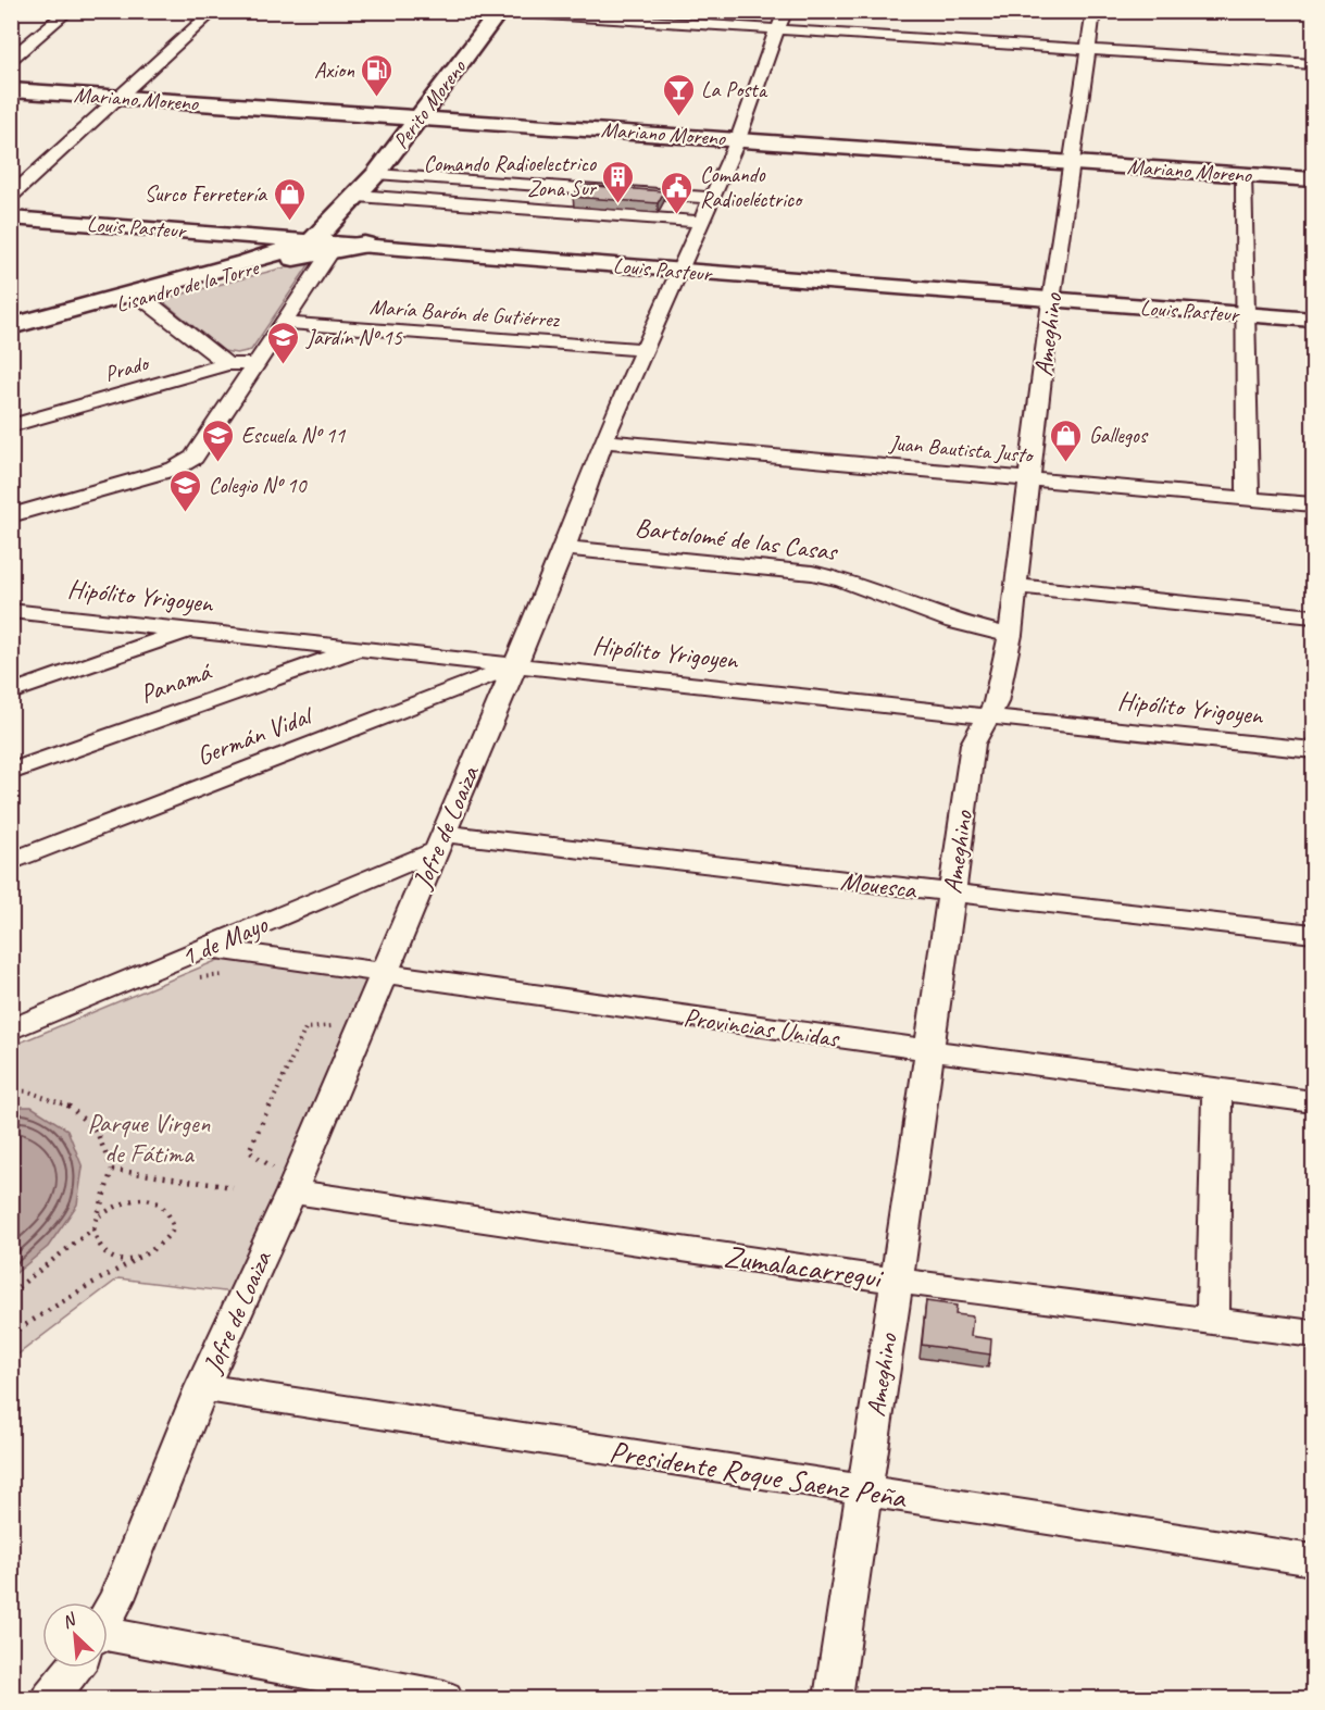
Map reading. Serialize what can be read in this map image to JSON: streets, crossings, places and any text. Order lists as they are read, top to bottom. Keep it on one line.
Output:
{"streets":{"main road":["Mariano Moreno","Perito Moreno","Lisandro de la Torre"],"street":["Louis Pasteur","María Barón de Gutiérrez","Ameghino","Prado","Juan Bautista Justo","Bartolomé de las Casas","Hipólito Yrigoyen","Panamá","Germán Vidal","Jofre de Loaiza","Mouesca","1 de Mayo","Provincias Unidas","Zumalacarregui","Presidente Roque Saenz Peña"]},"crossings":[["Mariano Moreno","Perito Moreno"],["Mariano Moreno","Ameghino"],["Mariano Moreno","Jofre de Loaiza"],["Perito Moreno","Louis Pasteur"],["Perito Moreno","Lisandro de la Torre"],["Perito Moreno","María Barón de Gutiérrez"],["Perito Moreno","Prado"],["Louis Pasteur","Lisandro de la Torre"],["Louis Pasteur","Ameghino"],["Louis Pasteur","Jofre de Loaiza"],["María Barón de Gutiérrez","Jofre de Loaiza"],["Ameghino","Juan Bautista Justo"],["Ameghino","Bartolomé de las Casas"],["Ameghino","Hipólito Yrigoyen"],["Ameghino","Mouesca"],["Ameghino","Provincias Unidas"],["Ameghino","Zumalacarregui"],["Ameghino","Presidente Roque Saenz Peña"],["Juan Bautista Justo","Jofre de Loaiza"],["Bartolomé de las Casas","Jofre de Loaiza"],["Hipólito Yrigoyen","Panamá"],["Hipólito Yrigoyen","Germán Vidal"],["Hipólito Yrigoyen","Jofre de Loaiza"],["Germán Vidal","Jofre de Loaiza"],["Jofre de Loaiza","Mouesca"],["Jofre de Loaiza","1 de Mayo"],["Jofre de Loaiza","Provincias Unidas"],["Jofre de Loaiza","Zumalacarregui"],["Jofre de Loaiza","Presidente Roque Saenz Peña"],["Mouesca","1 de Mayo"],["1 de Mayo","Provincias Unidas"]],"parks":["Parque Virgen de Fátima"],"places":{"fuel station":["Axion"],"bar":["La Posta"],"building":["Comando Radioelectrico Zona Sur"],"public building":["Comando Radioeléctrico"],"shop":["Surco Ferretería","Gallegos"],"school or university":["Jardín Nº 15","Escuela Nº 11","Colegio Nº 10"]},"north":"top left"}
